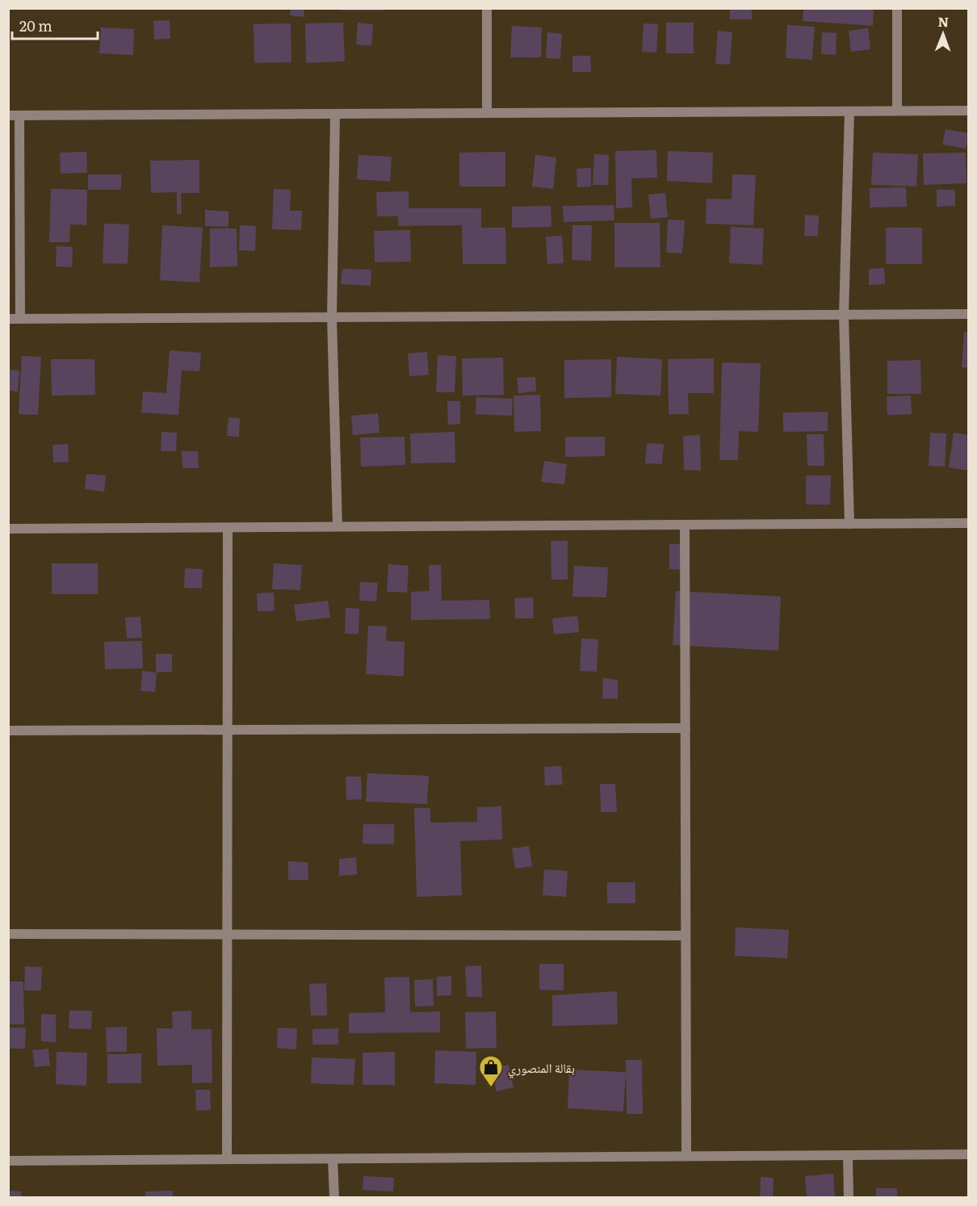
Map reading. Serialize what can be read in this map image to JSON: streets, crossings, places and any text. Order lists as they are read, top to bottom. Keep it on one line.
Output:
{"places":{"shop":["بقالة المنصوري"]},"scale_bar":"20 m","north":"top"}
